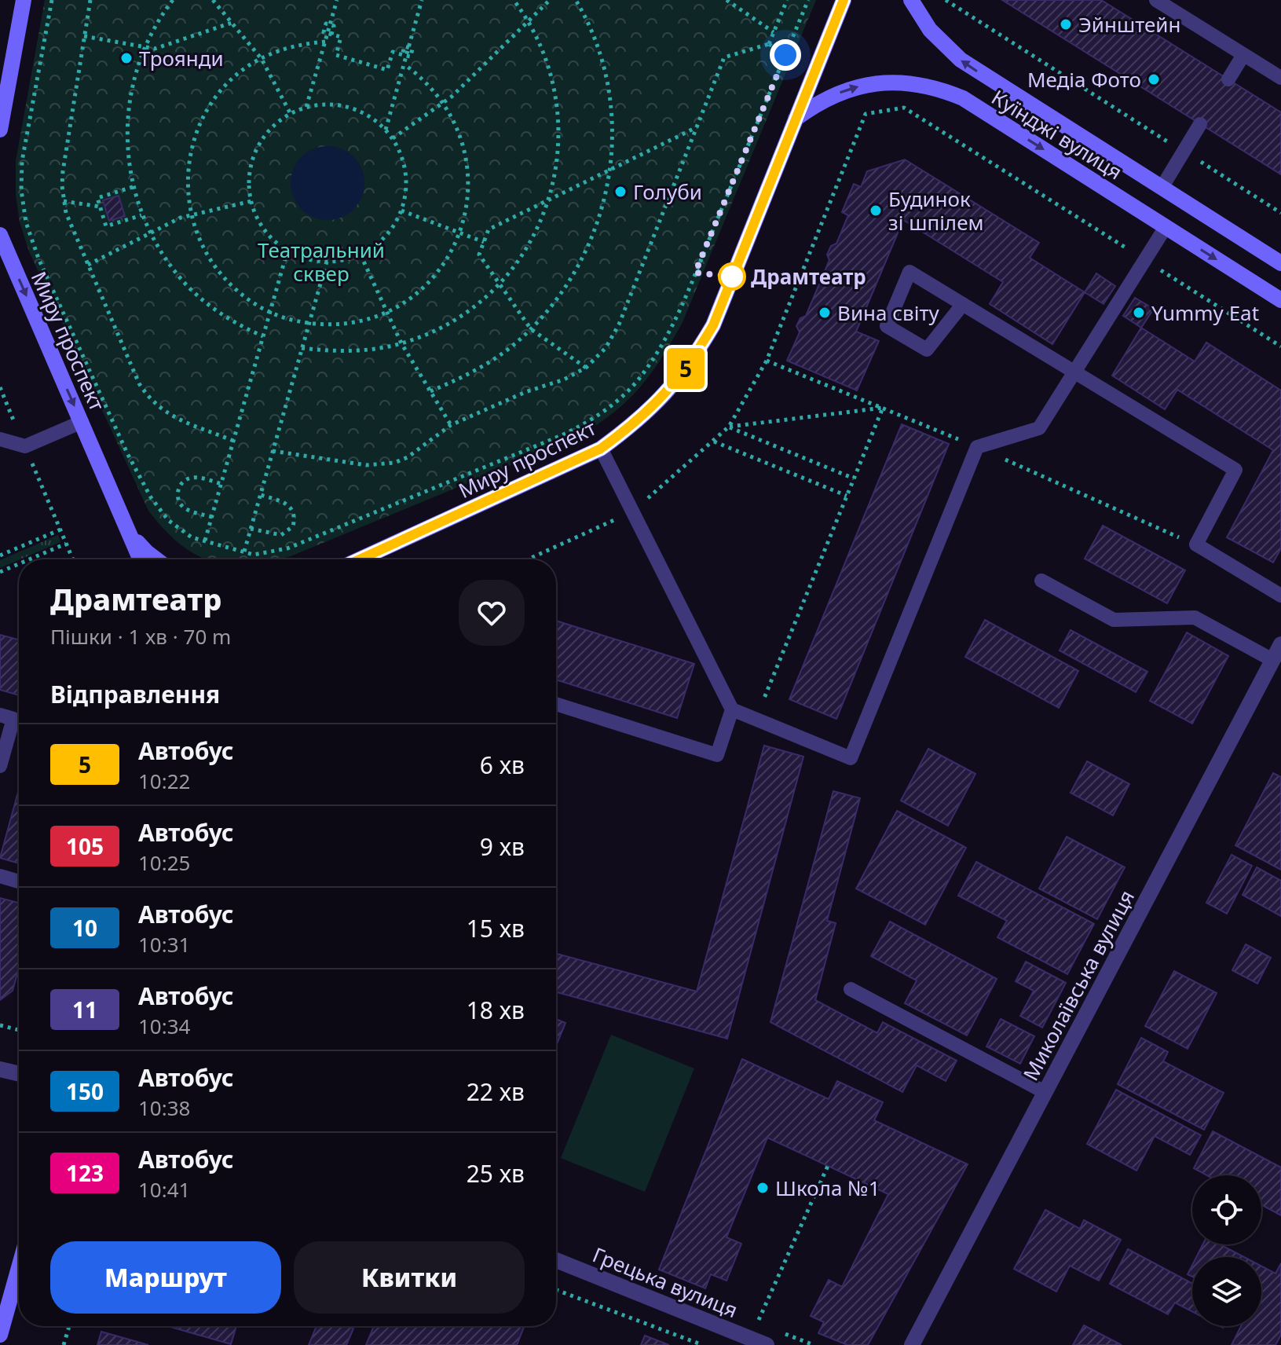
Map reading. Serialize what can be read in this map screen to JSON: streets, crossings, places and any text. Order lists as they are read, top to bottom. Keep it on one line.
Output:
{"streets":{"main road":["Куїнджі вулиця","Миру проспект"],"street":["Миколаївська вулиця","Грецька вулиця"]},"crossings":[["Куїнджі вулиця","Миру проспект"]],"parks":["Театральний сквер"],"places":["Эйнштейн","Троянди","Медіа Фото","Голуби","Будинок зі шпілем","Драмтеатр","Вина світу","Yummy Eat","Школа №1"],"lines":["bus line 5"],"page":{"on_map":"5","heading":[["Драмтеатр","Пішки · 1 хв · 70 m"],"Відправлення"],"list":[{"mark":"5","name":"Автобус","note":"10:22","value":"6 хв"},{"mark":"105","name":"Автобус","note":"10:25","value":"9 хв"},{"mark":"10","name":"Автобус","note":"10:31","value":"15 хв"},{"mark":"11","name":"Автобус","note":"10:34","value":"18 хв"},{"mark":"150","name":"Автобус","note":"10:38","value":"22 хв"},{"mark":"123","name":"Автобус","note":"10:41","value":"25 хв"}],"buttons":["Маршрут","Квитки"]}}
